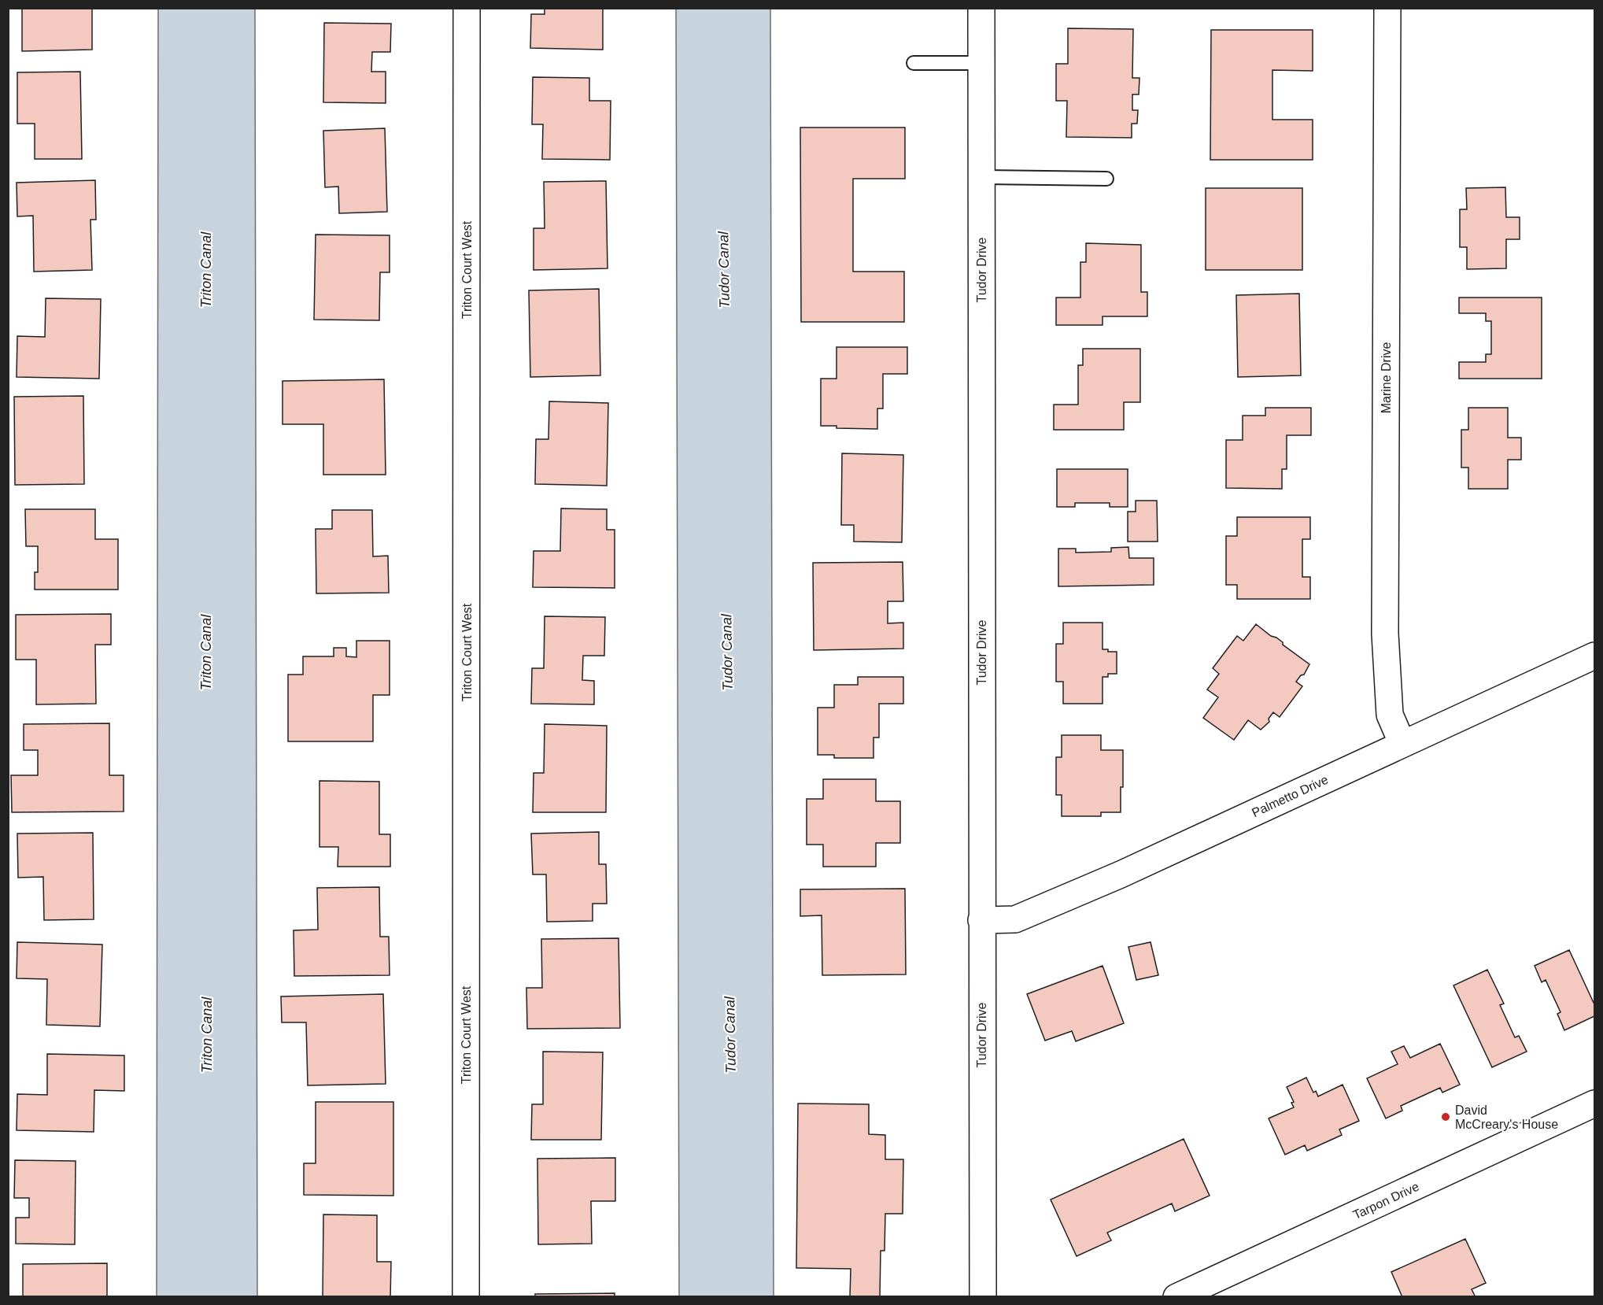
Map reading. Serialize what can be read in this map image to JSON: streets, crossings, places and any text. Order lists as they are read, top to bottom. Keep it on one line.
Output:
{"streets":{"street":["Triton Court West","Tudor Drive","Marine Drive","Palmetto Drive","Tarpon Drive"]},"crossings":[["Tudor Drive","Palmetto Drive"],["Marine Drive","Palmetto Drive"]],"water":["Triton Canal","Tudor Canal"],"places":["David McCreary's House"]}
